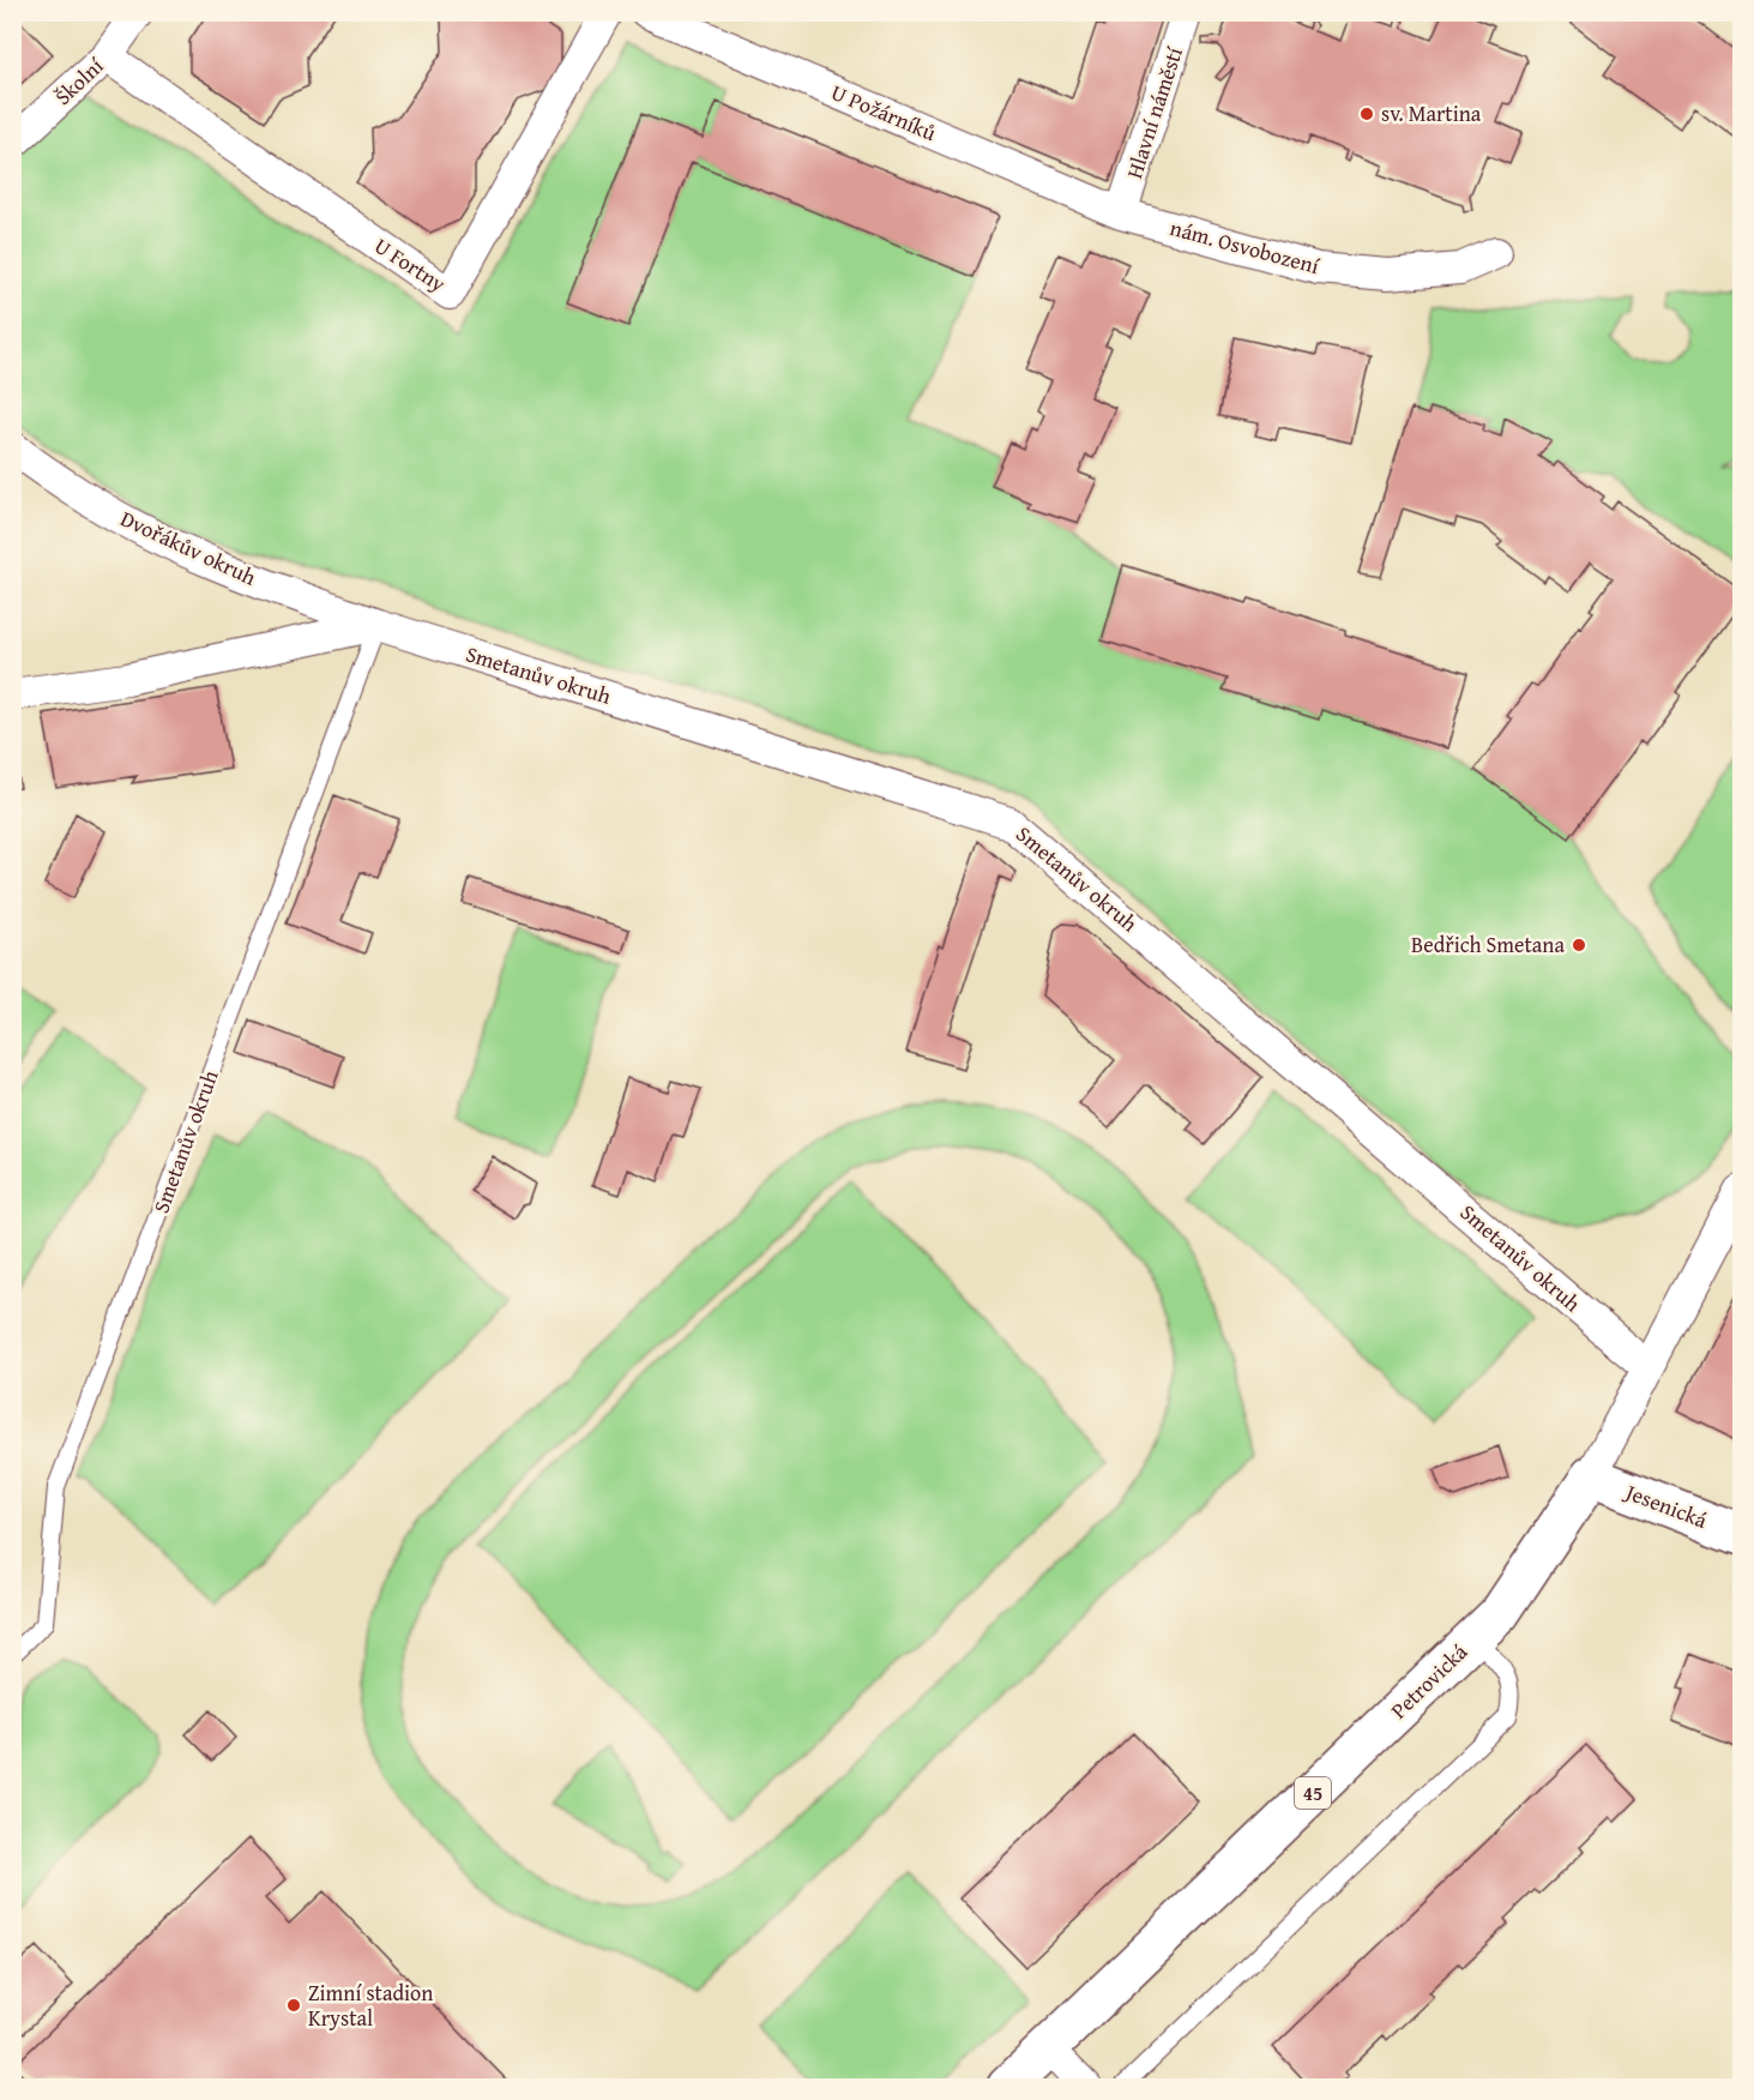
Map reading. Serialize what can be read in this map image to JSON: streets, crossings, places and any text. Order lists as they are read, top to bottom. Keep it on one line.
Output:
{"streets":{"main road":["Jesenická","Petrovická","45"],"street":["Školní","U Požárníků","Hlavní náměstí","nám. Osvobození","U Fortny","Dvořákův okruh","Smetanův okruh"]},"crossings":[["Školní","U Fortny"],["U Požárníků","Hlavní náměstí"],["U Požárníků","nám. Osvobození"],["Hlavní náměstí","nám. Osvobození"],["Dvořákův okruh","Smetanův okruh"],["Smetanův okruh","Petrovická"],["Jesenická","Petrovická"]],"places":["sv. Martina","Bedřich Smetana","Zimní stadion Krystal"]}
